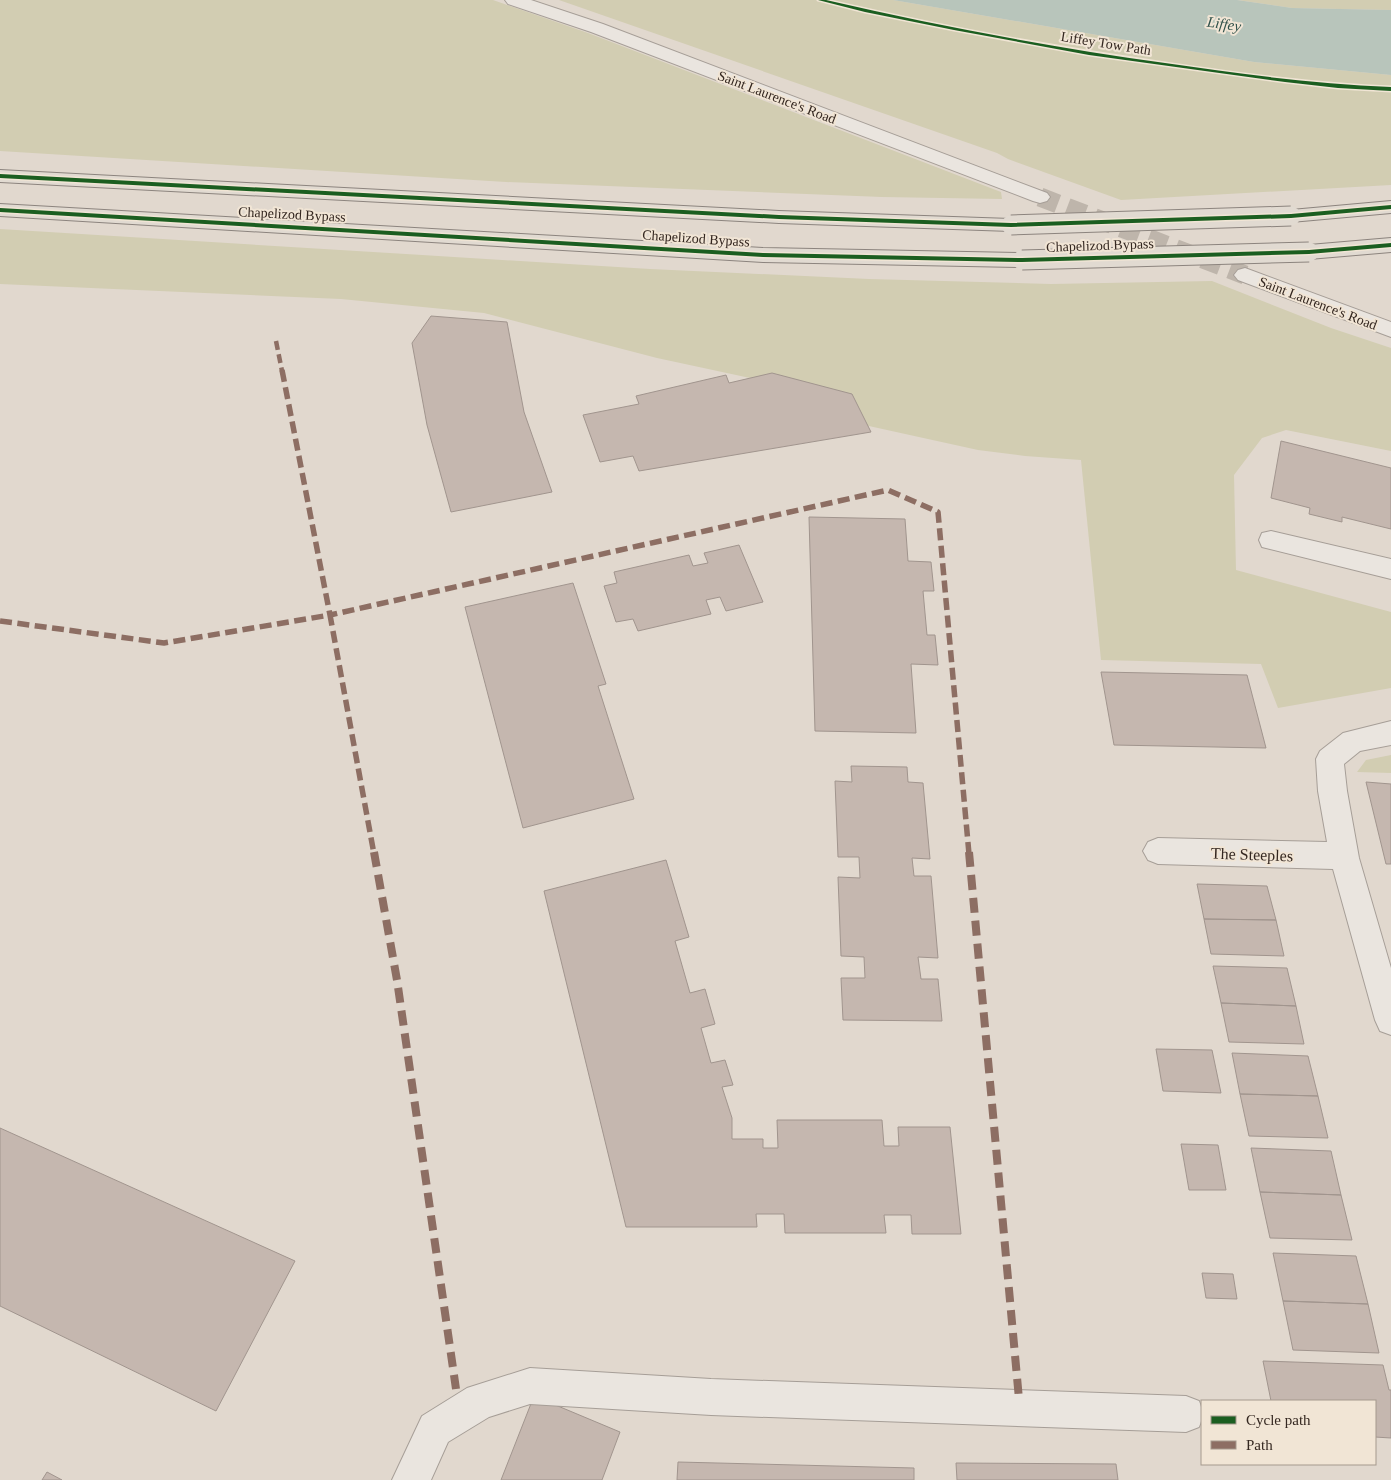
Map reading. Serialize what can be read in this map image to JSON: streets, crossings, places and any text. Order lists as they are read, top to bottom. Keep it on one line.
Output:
{"streets":{"main road":["Chapelizod Bypass"],"street":["Saint Laurence's Road","The Steeples"],"cycle path":["Liffey Tow Path"]},"water":["Liffey"],"legend":["Cycle path","Path"]}
